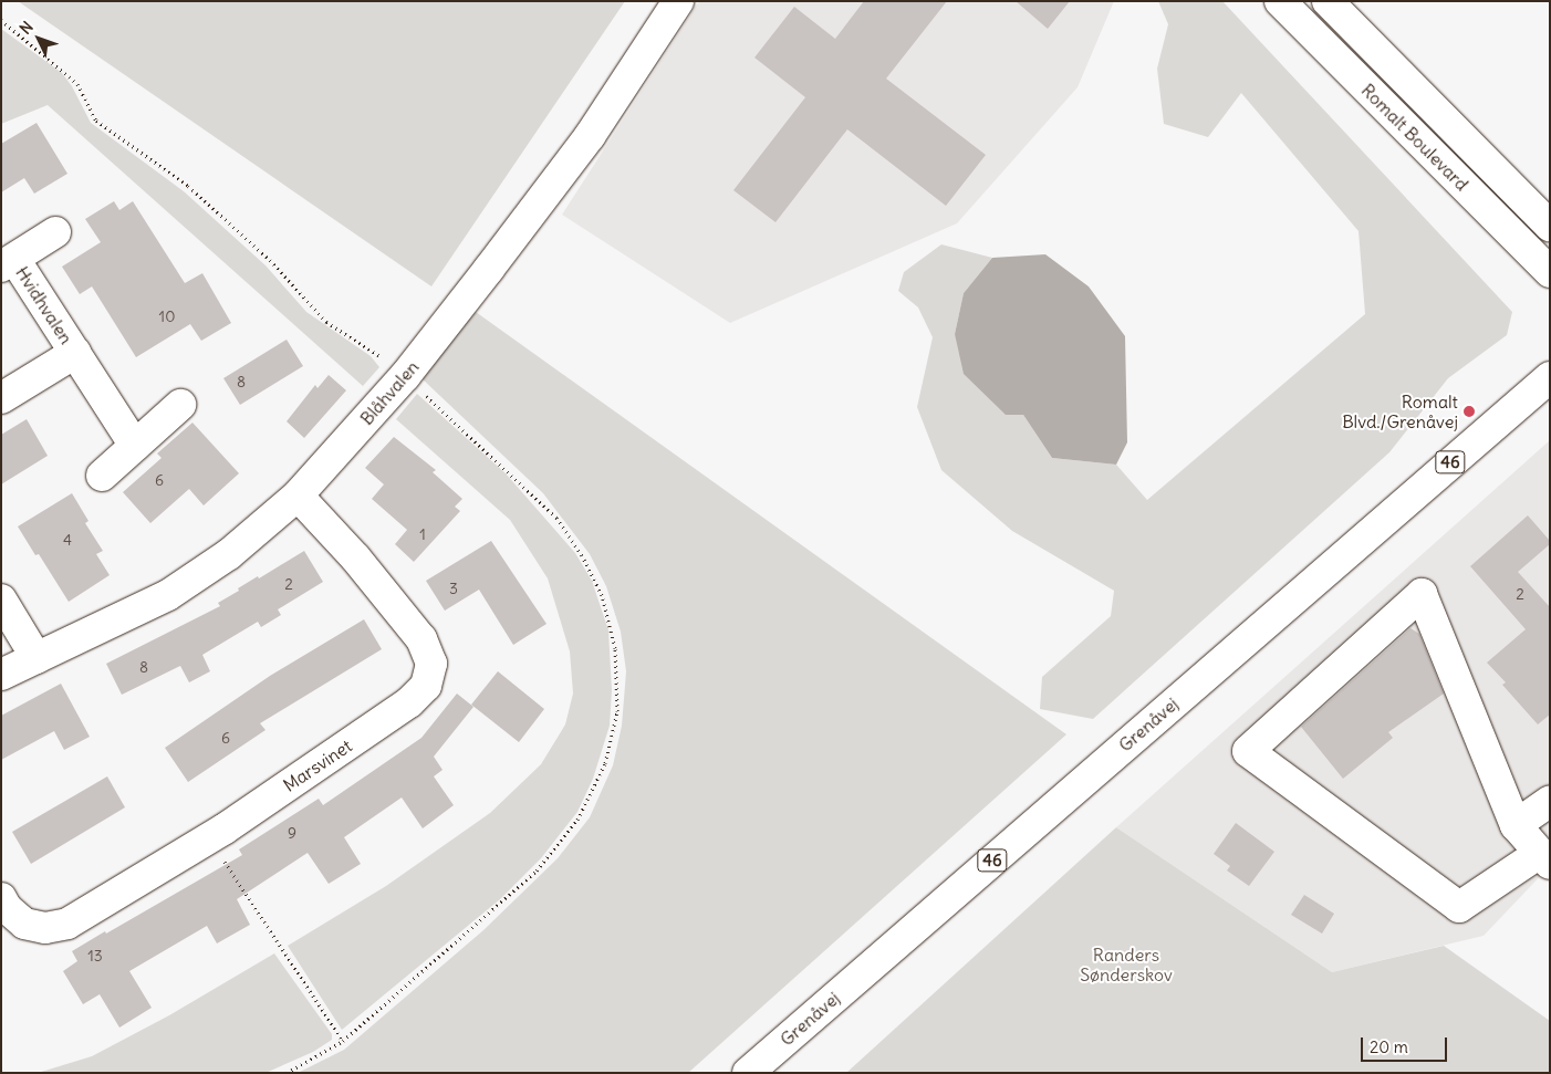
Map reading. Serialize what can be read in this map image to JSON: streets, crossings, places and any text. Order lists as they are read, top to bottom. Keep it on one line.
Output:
{"streets":{"street":["Romalt Boulevard","Hvidhvalen","Blåhvalen","46","Grenåvej","Marsvinet"]},"crossings":[["Blåhvalen","Marsvinet"]],"parks":["Randers Sønderskov"],"places":["Romalt Blvd./Grenåvej"],"house_numbers":["10","8","6","1","4","2","3","2","8","6","9","13"],"scale_bar":"20 m","north":"top left"}
